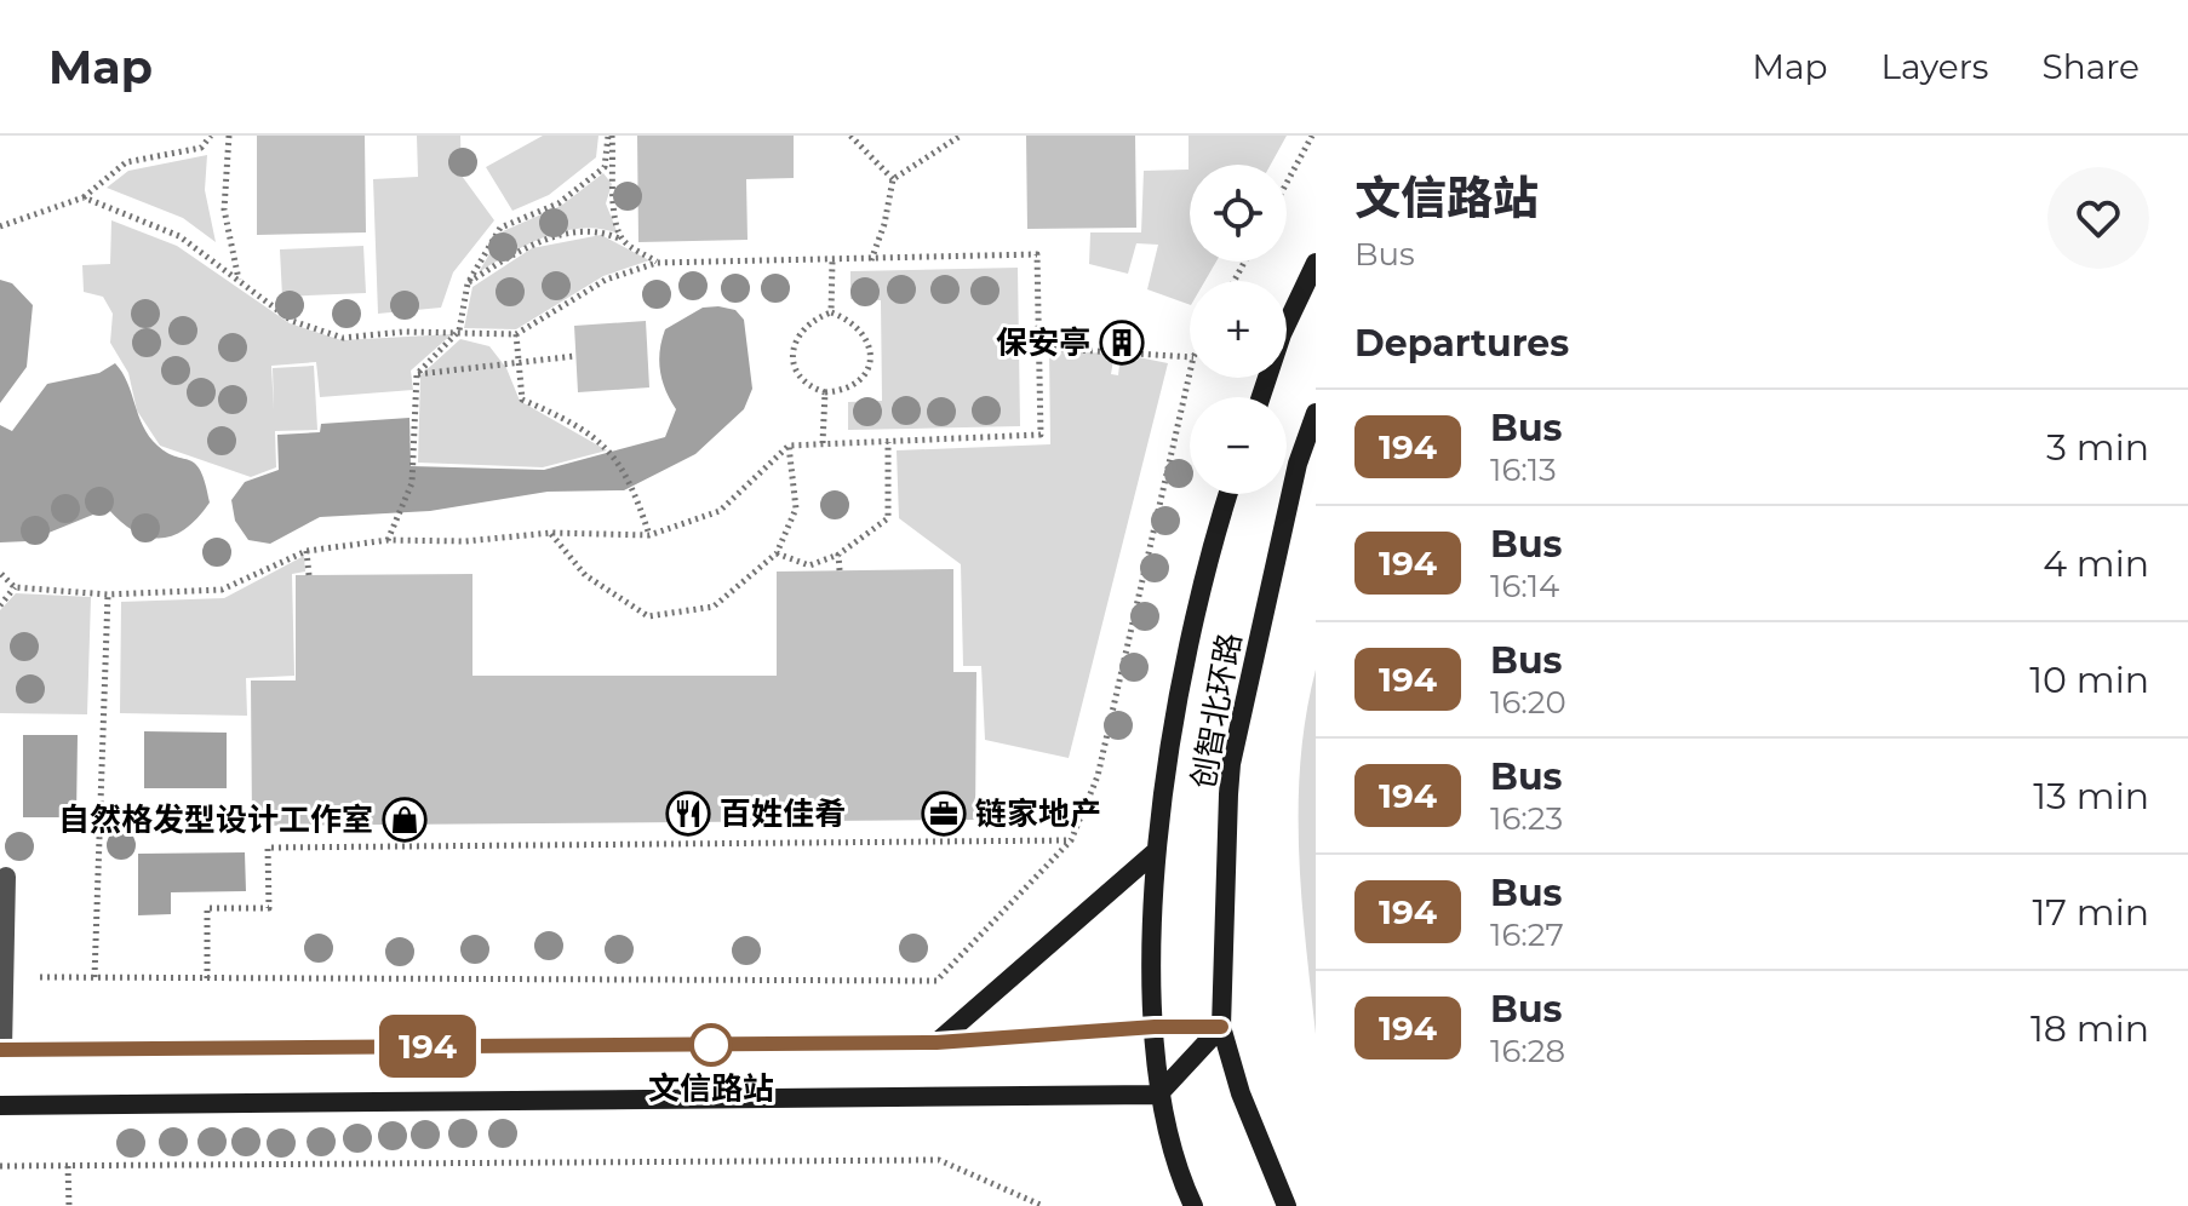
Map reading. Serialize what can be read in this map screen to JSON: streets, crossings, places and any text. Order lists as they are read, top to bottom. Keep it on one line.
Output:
{"streets":{"main road":["创智北环路"]},"places":{"building":["保安亭"],"restaurant":["百姓佳肴"],"office":["链家地产"],"shop":["自然格发型设计工作室"],"other":["文信路站"]},"lines":["bus line 194"],"page":{"header":"Map","nav":["Map","Layers","Share"],"on_map":"194","heading":[["文信路站","Bus"],"Departures"],"map_buttons":["+","−"],"list":[{"mark":"194","name":"Bus","note":"16:13","value":"3 min"},{"mark":"194","name":"Bus","note":"16:14","value":"4 min"},{"mark":"194","name":"Bus","note":"16:20","value":"10 min"},{"mark":"194","name":"Bus","note":"16:23","value":"13 min"},{"mark":"194","name":"Bus","note":"16:27","value":"17 min"},{"mark":"194","name":"Bus","note":"16:28","value":"18 min"}]}}
